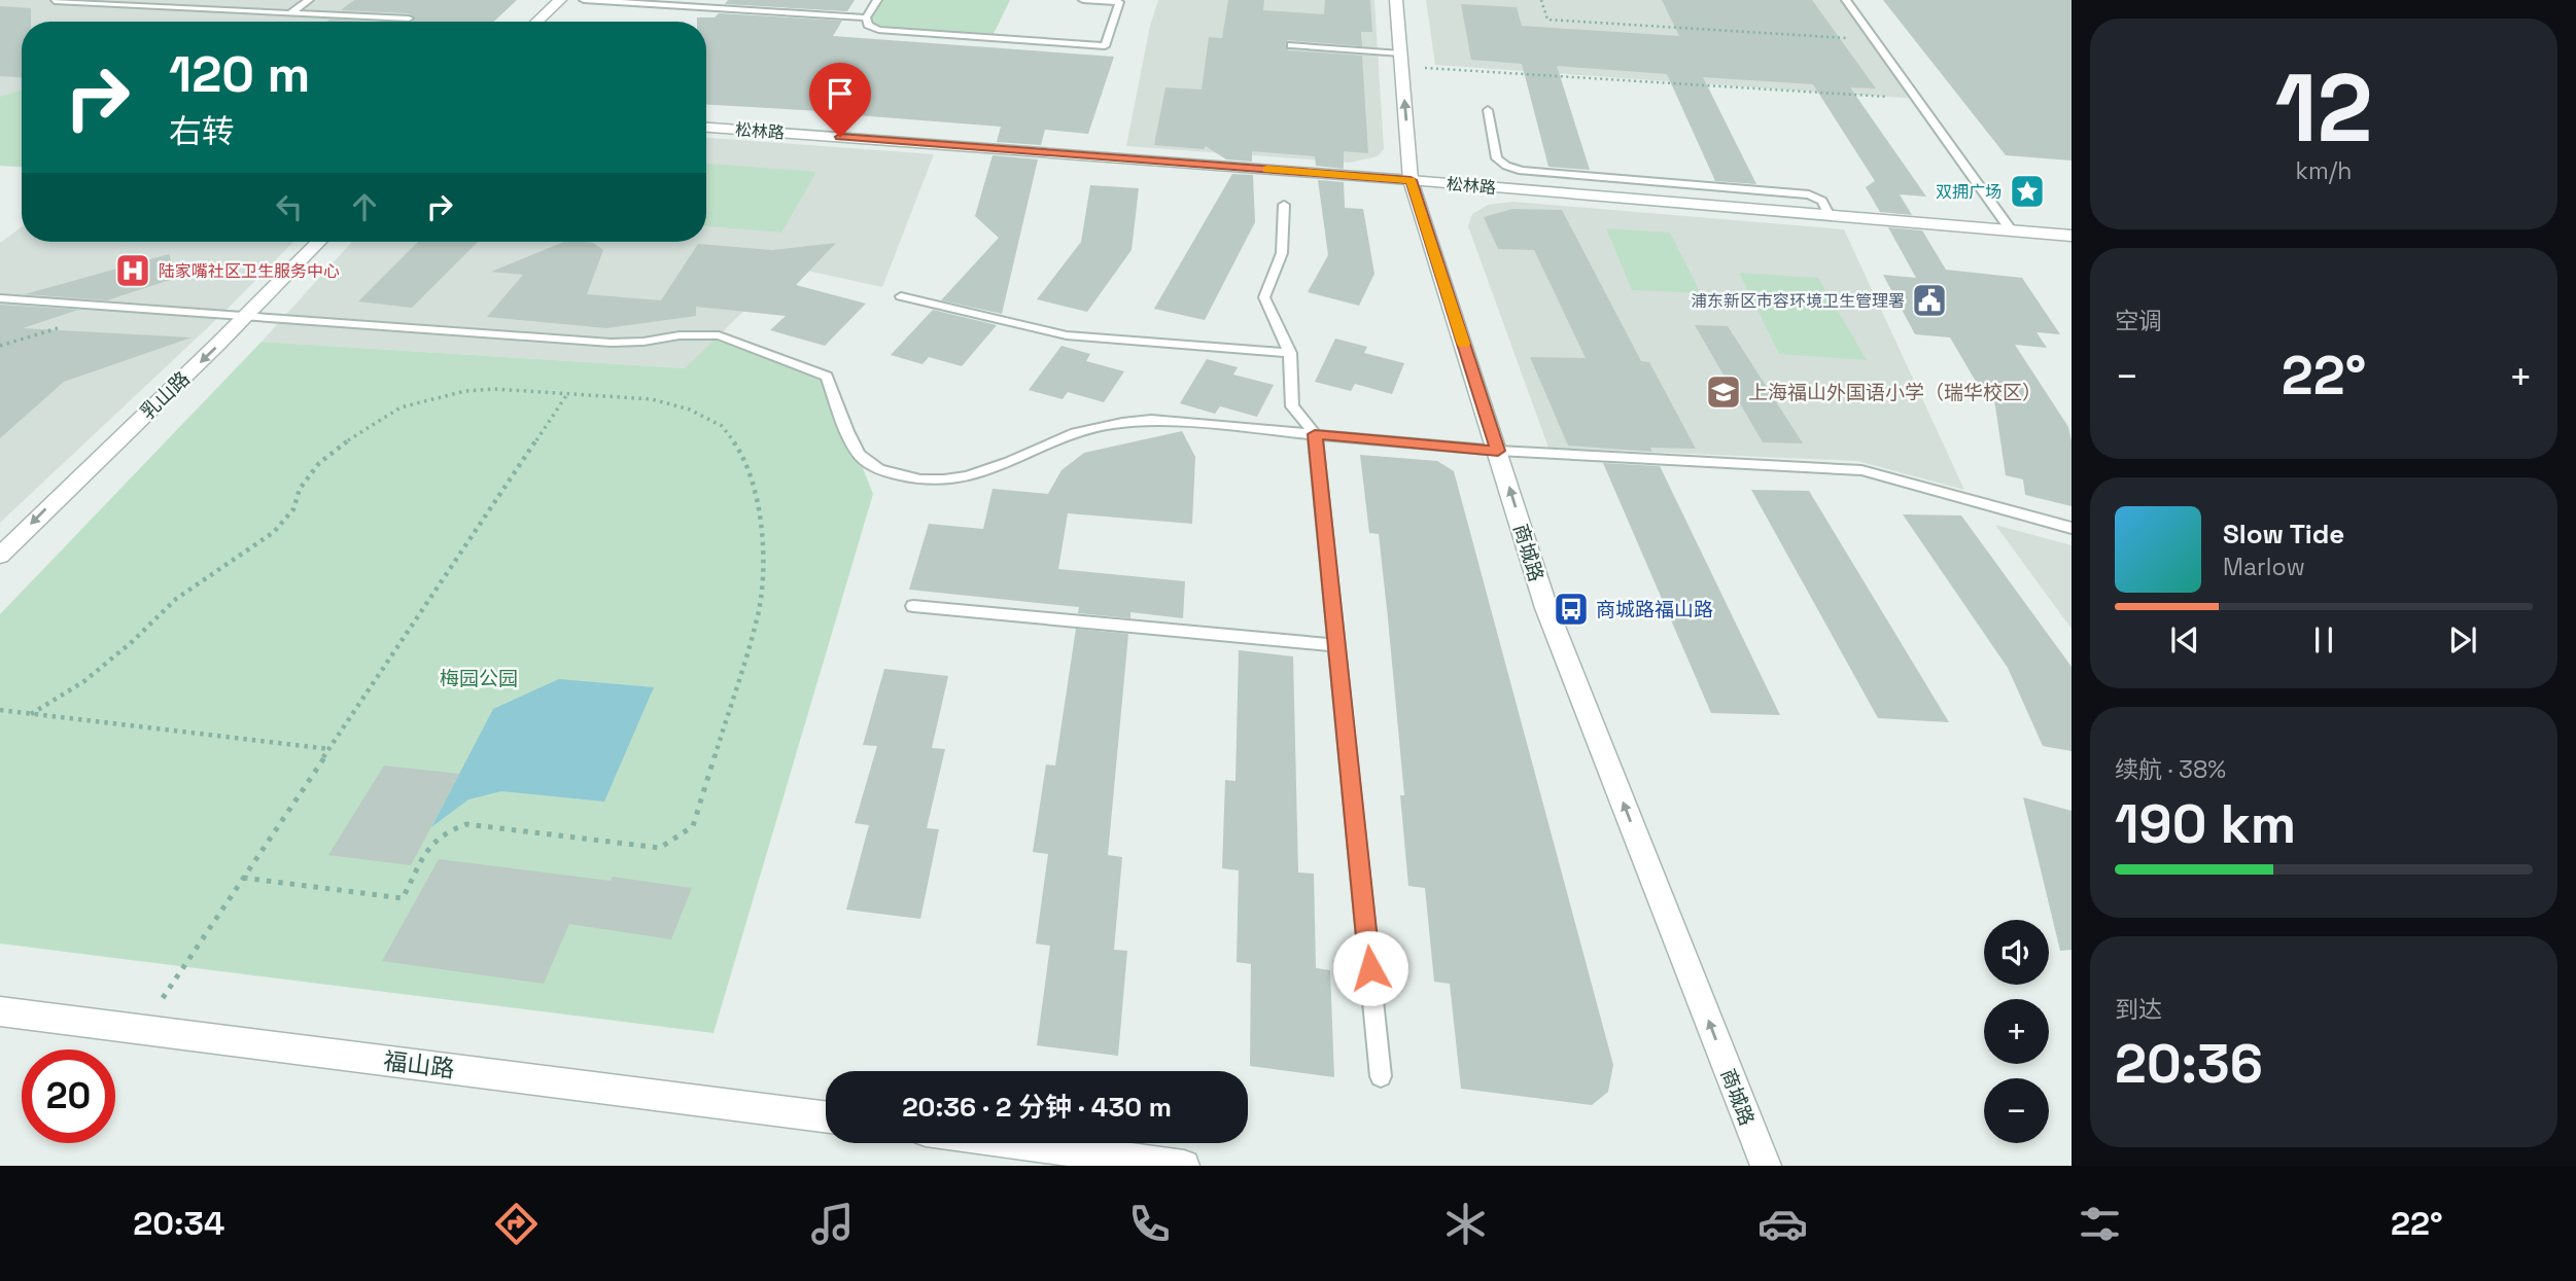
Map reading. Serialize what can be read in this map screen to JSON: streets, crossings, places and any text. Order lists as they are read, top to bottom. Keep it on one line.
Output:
{"streets":{"street":["松林路","乳山路","商城路","福山路"]},"crossings":[["松林路","商城路"]],"one_way":["乳山路","商城路"],"parks":["梅园公园"],"places":{"place":["双拥广场"],"hospital":["陆家嘴社区卫生服务中心"],"public building":["浦东新区市容环境卫生管理署"],"school or university":["上海福山外国语小学（瑞华校区）"],"bus stop":["商城路福山路"]},"page":{"tile":[["12","km/h"],"空调",["续航 · 38%","190 km"],["到达","20:36"]],"turn":["120 m","右转"],"heat":["−","22°","+"],"song":["Slow Tide","Marlow"],"map_buttons":["+","−"],"limit":"20","trip":"20:36 · 2 分钟 · 430 m","tabs":["20:34","22°"]}}
